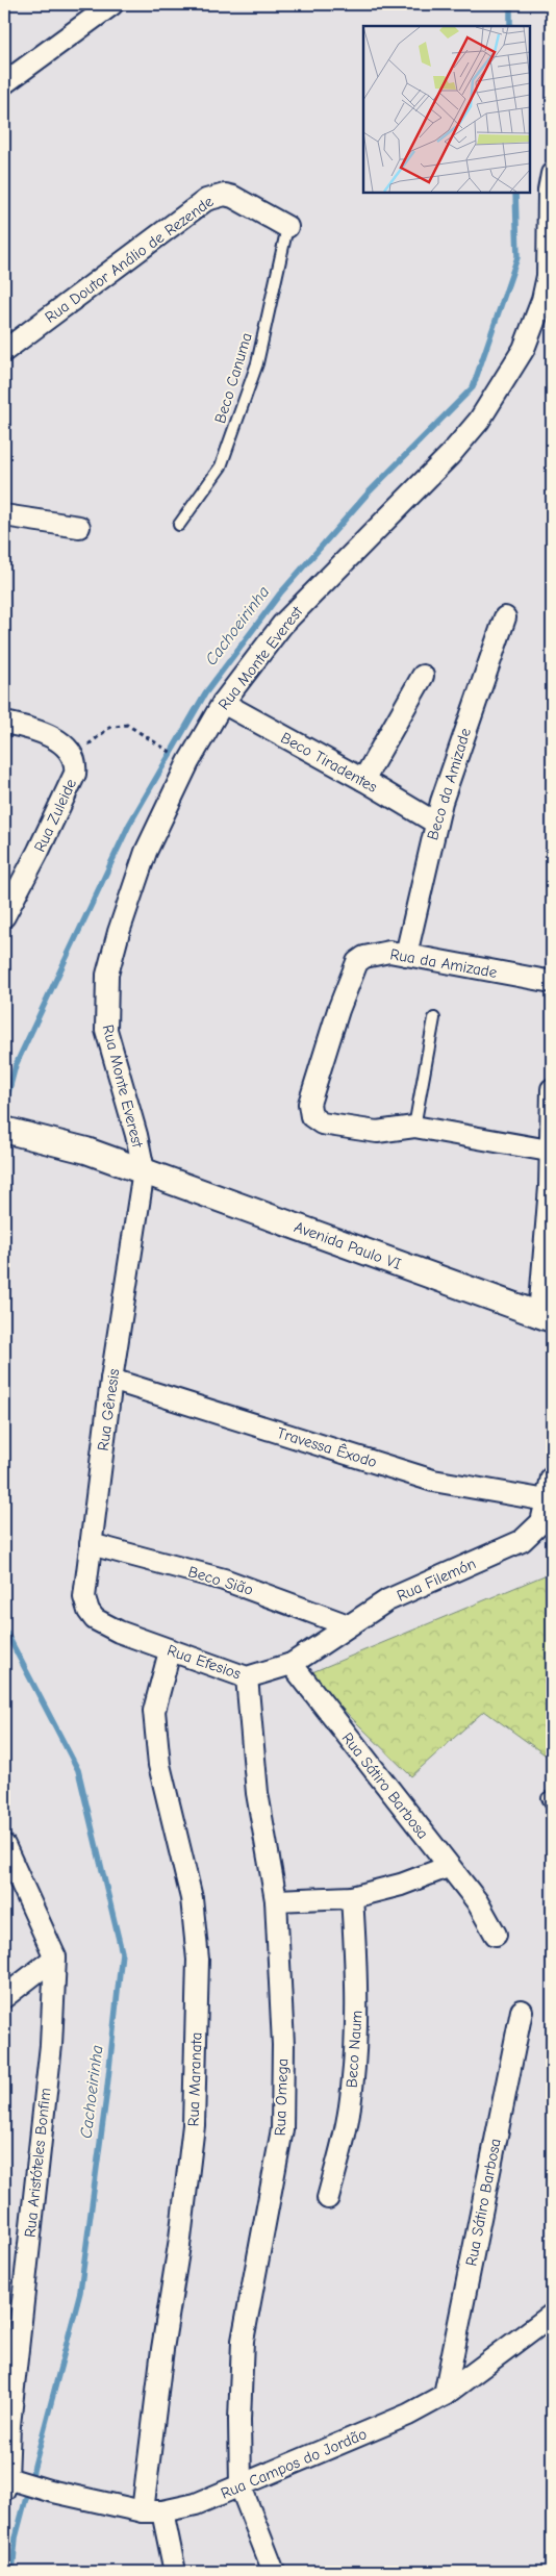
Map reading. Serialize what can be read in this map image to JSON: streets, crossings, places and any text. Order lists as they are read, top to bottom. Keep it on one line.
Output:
{"streets":{"street":["Rua Doutor Análio de Rezende","Rua Monte Everest","Beco Tiradentes","Beco da Amizade","Rua Zuleide","Rua da Amizade","Avenida Paulo VI","Rua Gênesis","Travessa Êxodo","Rua Filemón","Beco Sião","Rua Efesios","Rua Sátiro Barbosa","Beco Naum","Rua Maranata","Rua Omega","Rua Aristóteles Bonfim","Rua Campos do Jordão"],"lane":["Beco Canuma"]},"crossings":[["Rua Doutor Análio de Rezende","Beco Canuma"],["Rua Monte Everest","Beco Tiradentes"],["Rua Monte Everest","Avenida Paulo VI"],["Rua Monte Everest","Rua Gênesis"],["Beco Tiradentes","Beco da Amizade"],["Beco da Amizade","Rua da Amizade"],["Avenida Paulo VI","Rua Gênesis"],["Rua Gênesis","Travessa Êxodo"],["Rua Gênesis","Beco Sião"],["Rua Gênesis","Rua Efesios"],["Travessa Êxodo","Rua Filemón"],["Rua Filemón","Beco Sião"],["Rua Filemón","Rua Efesios"],["Rua Filemón","Rua Sátiro Barbosa"],["Rua Efesios","Rua Sátiro Barbosa"],["Rua Efesios","Rua Maranata"],["Rua Efesios","Rua Omega"],["Rua Sátiro Barbosa","Rua Campos do Jordão"],["Rua Maranata","Rua Campos do Jordão"],["Rua Omega","Rua Campos do Jordão"],["Rua Aristóteles Bonfim","Rua Campos do Jordão"]],"water":["Cachoeirinha"]}
